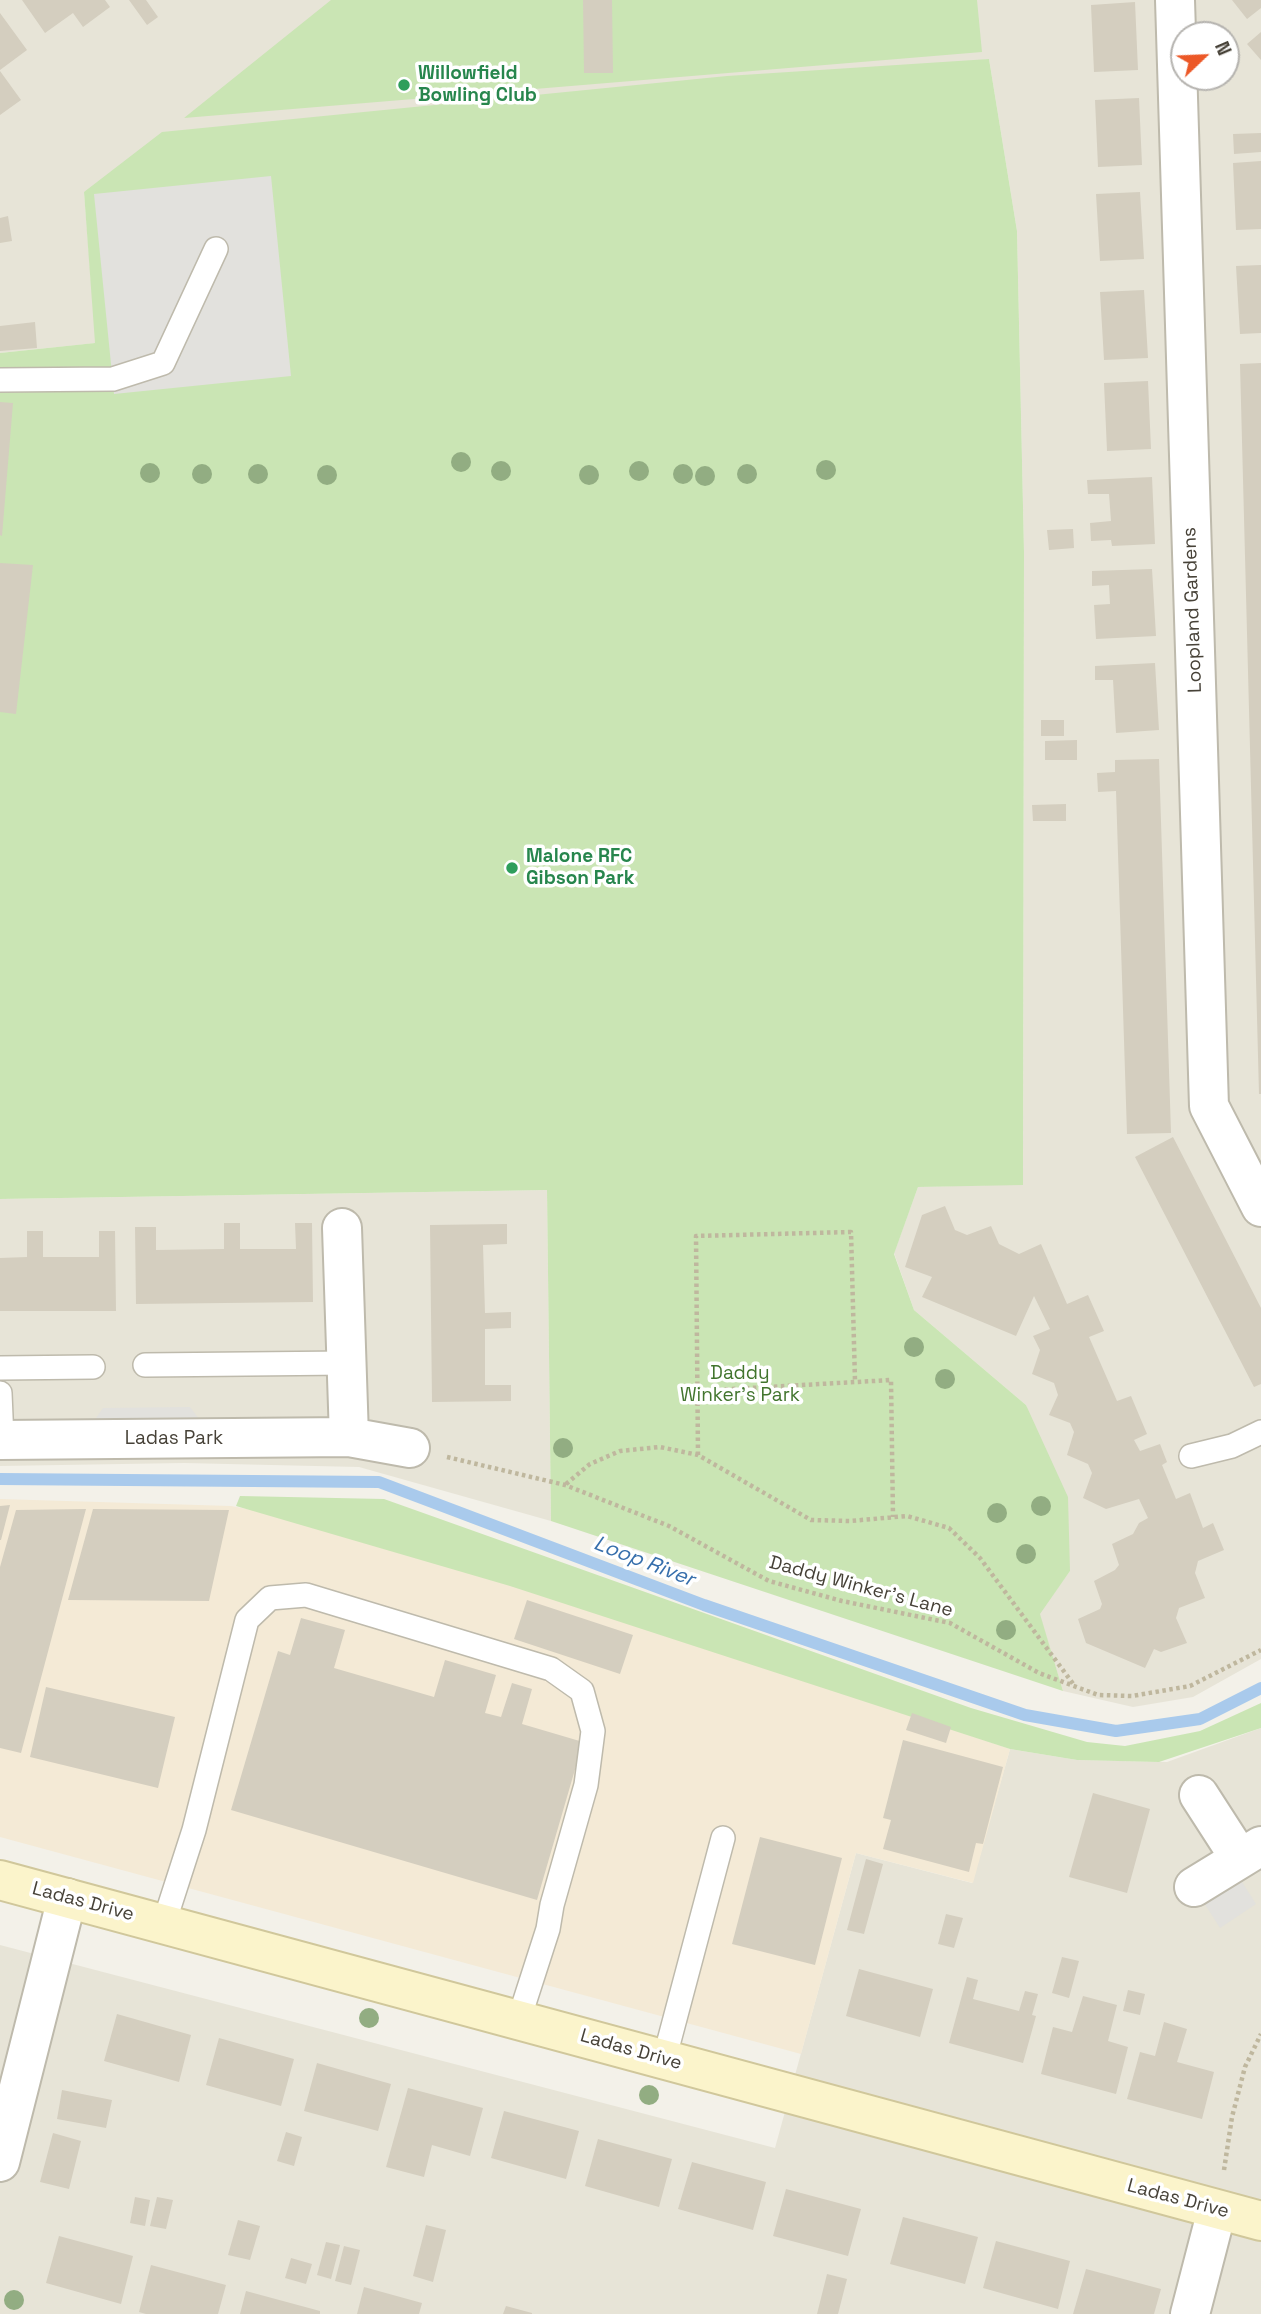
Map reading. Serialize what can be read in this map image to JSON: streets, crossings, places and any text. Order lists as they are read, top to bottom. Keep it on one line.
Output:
{"streets":{"street":["Loopland Gardens","Ladas Park","Ladas Drive"],"path":["Daddy Winker's Lane"]},"crossings":[["Ladas Park","Daddy Winker's Lane"]],"water":["Loop River"],"parks":["Daddy Winker's Park"],"places":["Willowfield Bowling Club","Malone RFC Gibson Park"],"north":"top right"}
